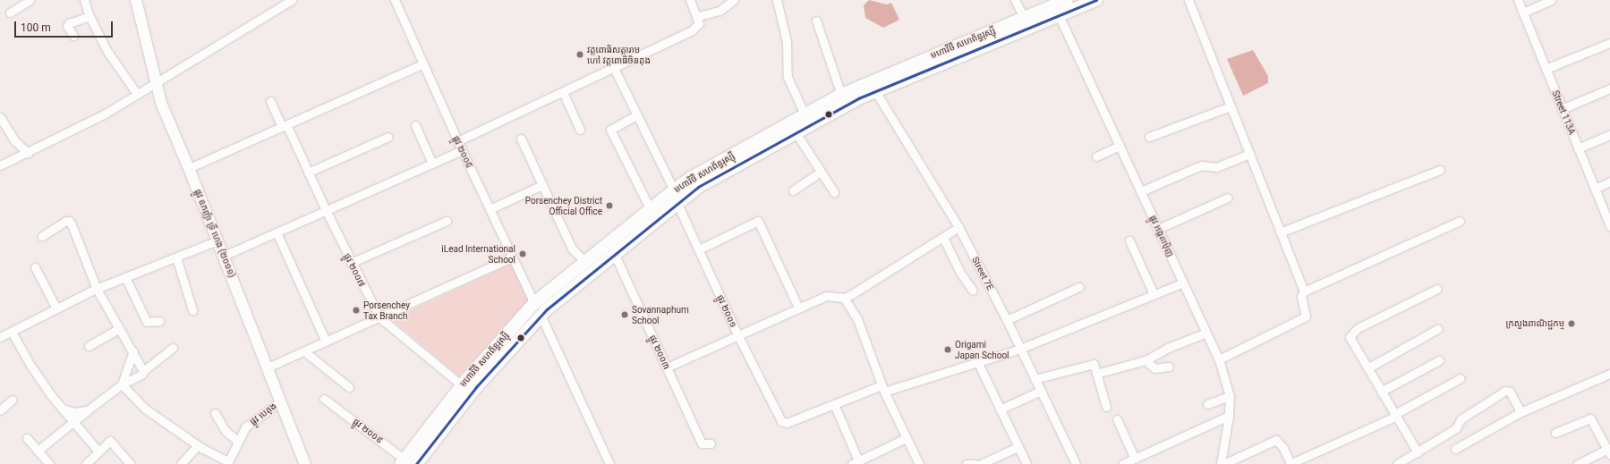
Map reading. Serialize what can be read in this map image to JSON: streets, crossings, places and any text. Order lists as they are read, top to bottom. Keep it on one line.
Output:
{"streets":{"highway":["មហាវិថី សហព័ន្ធរុស្ស៊ី"],"main road":["ផ្លូវ ឧកញ៉ា ទ្រី ហេង (២០១១)"],"street":["Street 113A","ផ្លូវ ២០០៥","ផ្លូវ អង្តតាម៉ិញ","ផ្លូវ ២០០៧","Street 7E","ផ្លូវ ២០០១","ផ្លូវ ២០០៣","ផ្លូវ បេតុង","ផ្លូវ ២០០៩"]},"crossings":[["មហាវិថី សហព័ន្ធរុស្ស៊ី","ផ្លូវ ២០០៥"],["មហាវិថី សហព័ន្ធរុស្ស៊ី","ផ្លូវ អង្តតាម៉ិញ"],["មហាវិថី សហព័ន្ធរុស្ស៊ី","ផ្លូវ ២០០៧"],["មហាវិថី សហព័ន្ធរុស្ស៊ី","Street 7E"],["មហាវិថី សហព័ន្ធរុស្ស៊ី","ផ្លូវ ២០០១"],["មហាវិថី សហព័ន្ធរុស្ស៊ី","ផ្លូវ ២០០៣"],["មហាវិថី សហព័ន្ធរុស្ស៊ី","ផ្លូវ ២០០៩"],["ផ្លូវ ឧកញ៉ា ទ្រី ហេង (២០១១)","ផ្លូវ បេតុង"]],"places":["វត្តពោធិសត្តារាម ហៅ វត្តពោធិចិនតុង","Porsenchey District Official Office","iLead International School","Porsenchey Tax Branch","Sovannaphum School","ក្រសួងពាណិជ្ជកម្ម","Origami Japan School"],"scale_bar":"100 m"}
